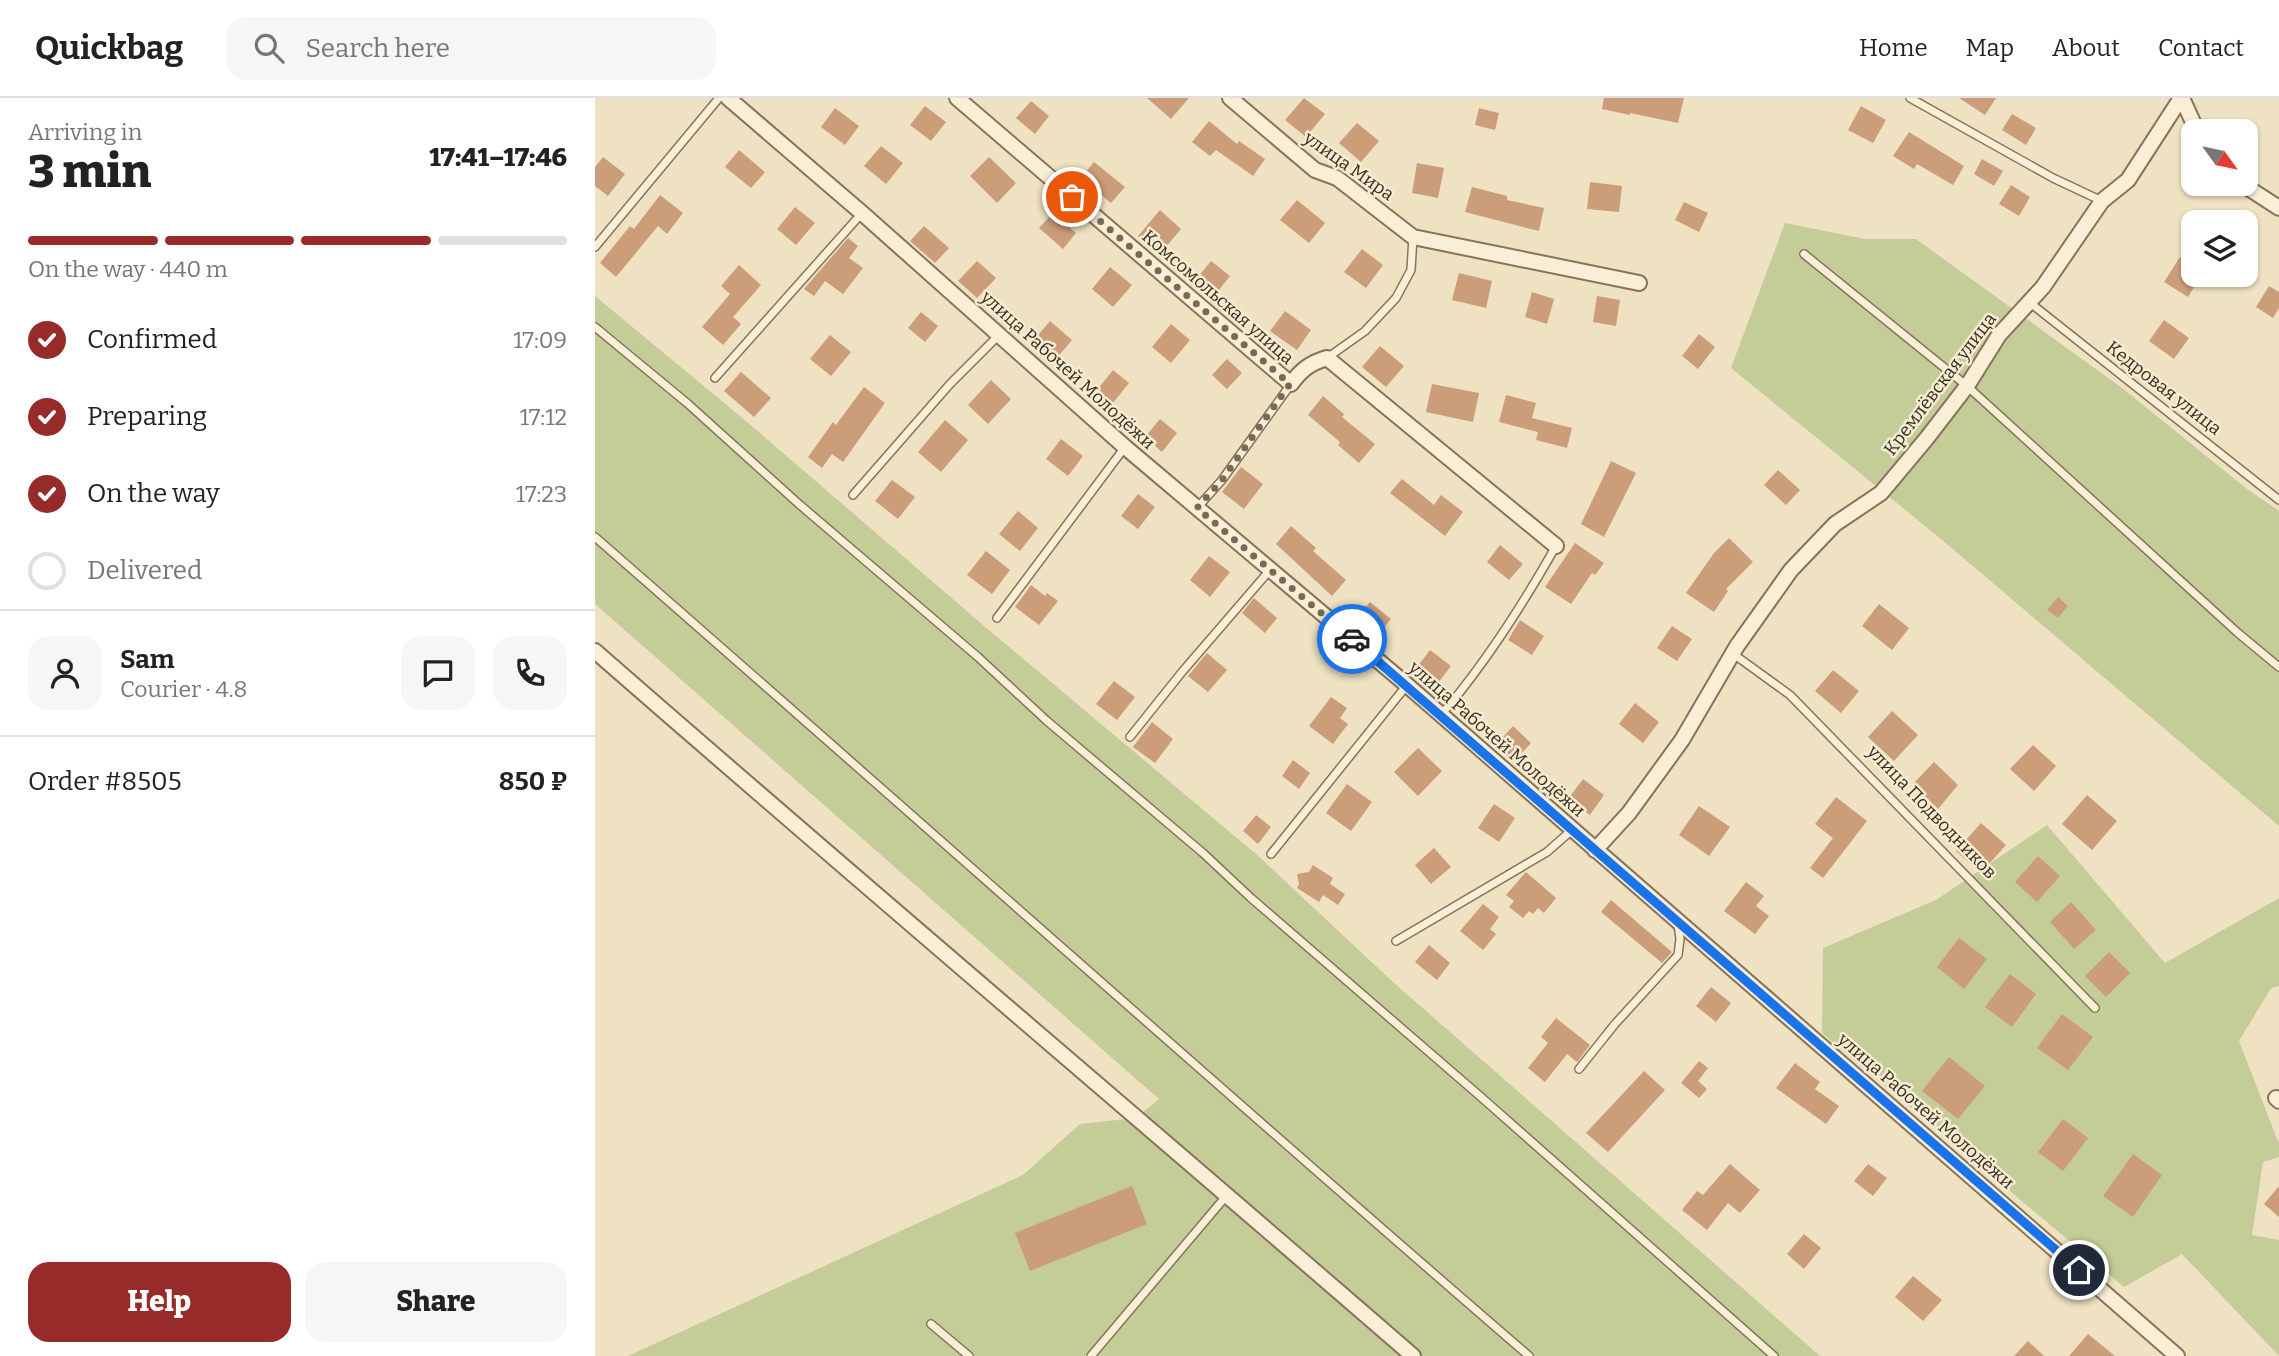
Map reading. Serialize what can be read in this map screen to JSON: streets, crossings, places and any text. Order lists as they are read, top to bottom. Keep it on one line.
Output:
{"streets":{"street":["улица Мира","Комсомольская улица","улица Рабочей Молодёжи","Кремлёвская улица"],"lane":["Кедровая улица","улица Подводников"]},"crossings":[["улица Рабочей Молодёжи","Кремлёвская улица"],["Кремлёвская улица","Кедровая улица"],["Кремлёвская улица","улица Подводников"]],"north":"bottom right","page":{"header":"Quickbag","search":"Search here","nav":["Home","Map","About","Contact"],"heading":["3 min","Arriving in","17:41–17:46"],"panel":["Sam","Courier · 4.8","Order #8505","850 ₽"],"bar":"On the way · 440 m","list":[["Confirmed","17:09"],["Preparing","17:12"],["On the way","17:23"],"Delivered"],"buttons":["Help","Share"]}}
